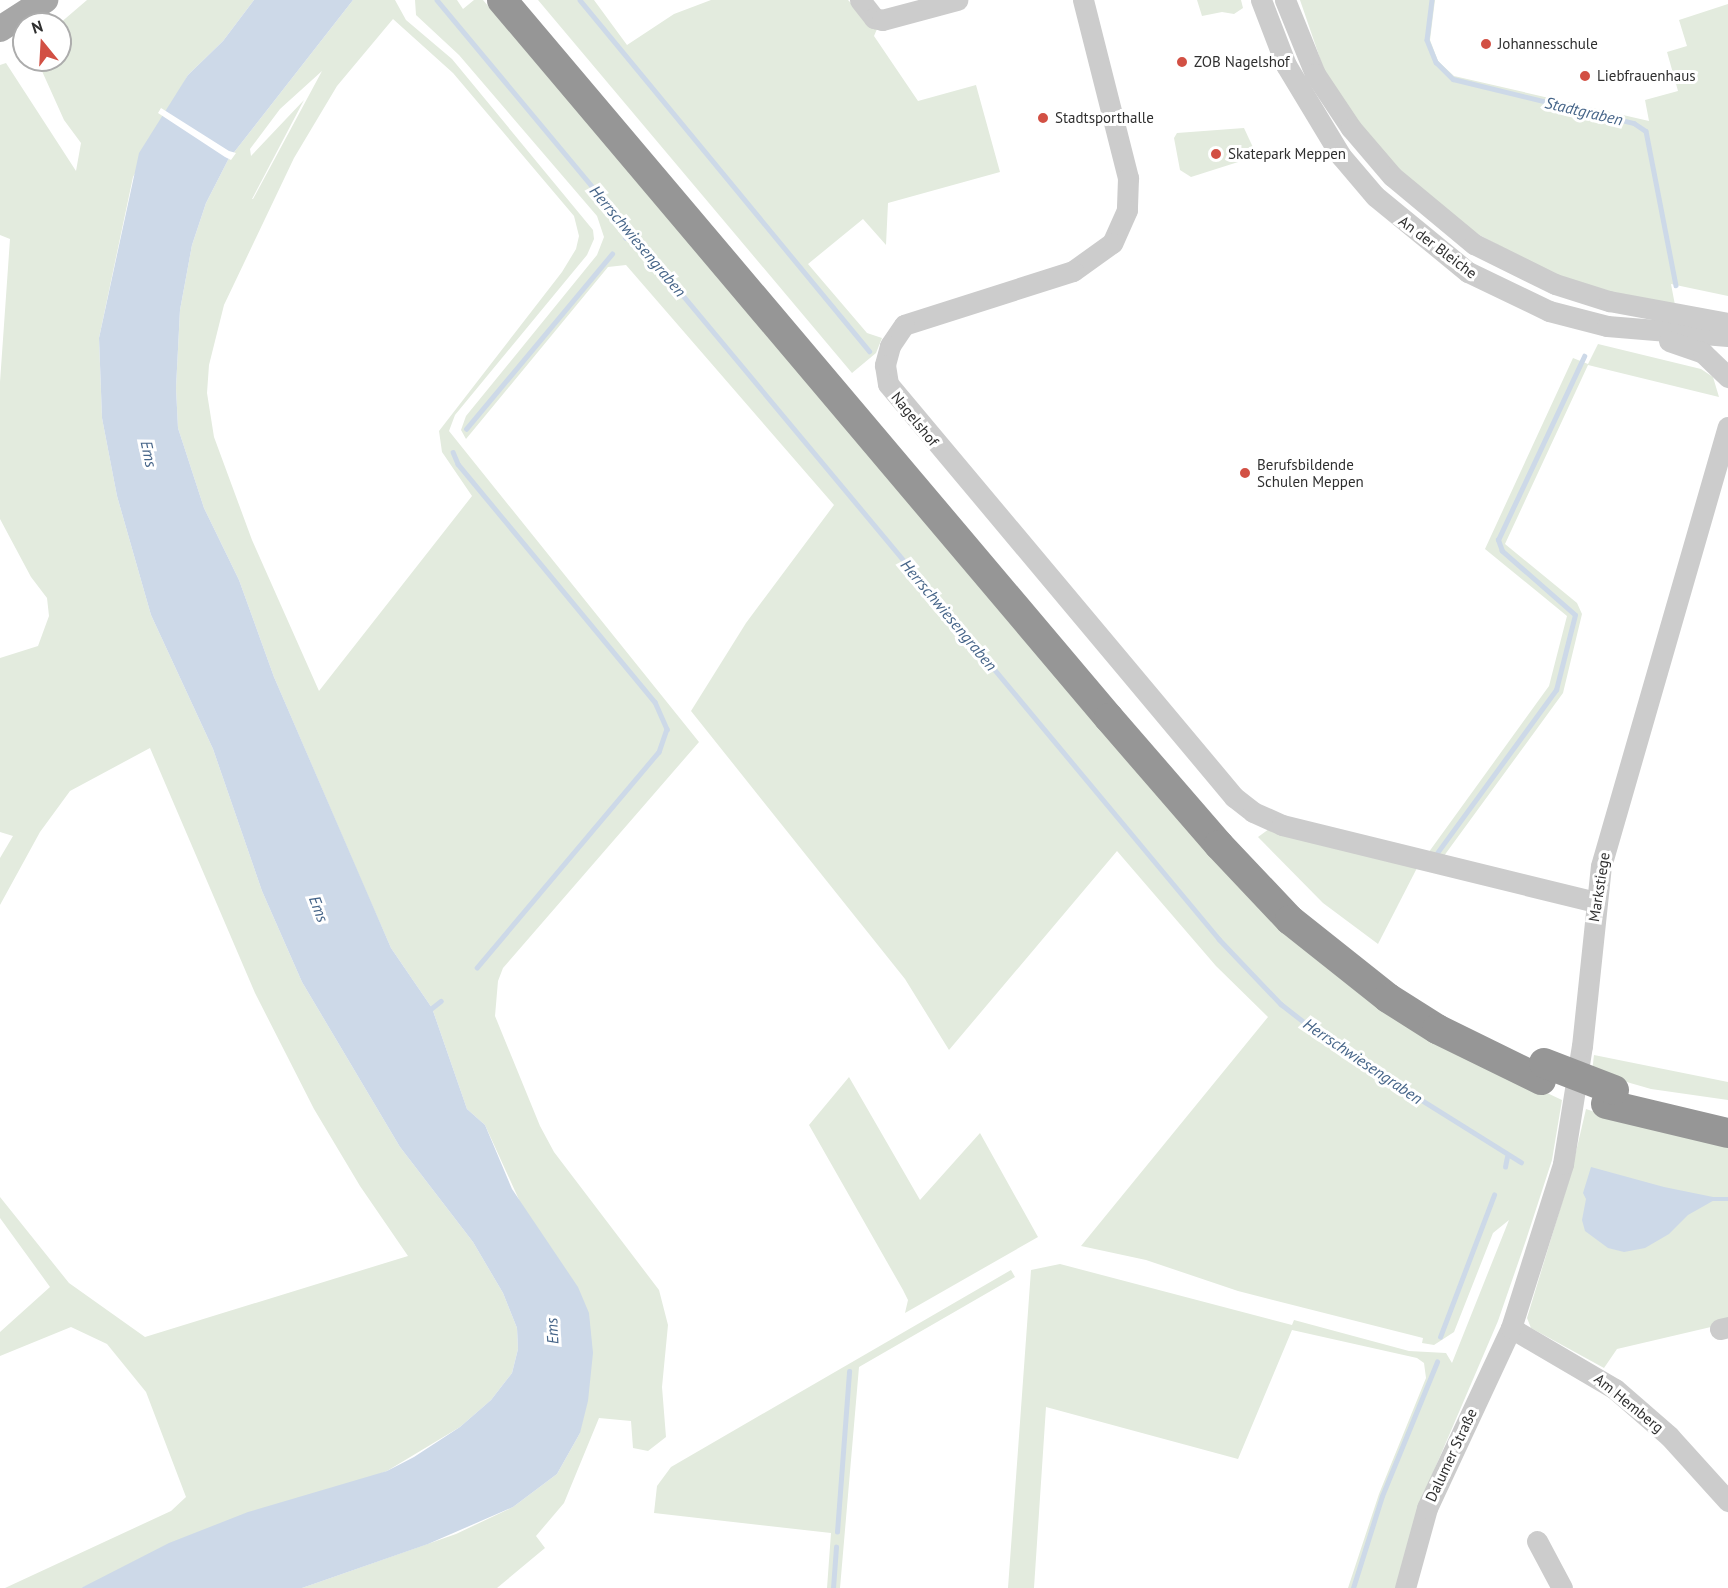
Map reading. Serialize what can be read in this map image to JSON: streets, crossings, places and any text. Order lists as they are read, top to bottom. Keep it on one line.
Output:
{"streets":{"street":["An der Bleiche","Nagelshof","Markstiege","Am Hemberg","Dalumer Straße"]},"crossings":[["Nagelshof","Markstiege"],["Markstiege","Am Hemberg"],["Markstiege","Dalumer Straße"],["Am Hemberg","Dalumer Straße"]],"water":["Stadtgraben","Herrschwiesengraben","Ems"],"places":["Johannesschule","ZOB Nagelshof","Liebfrauenhaus","Stadtsporthalle","Skatepark Meppen","Berufsbildende Schulen Meppen"],"north":"top"}
